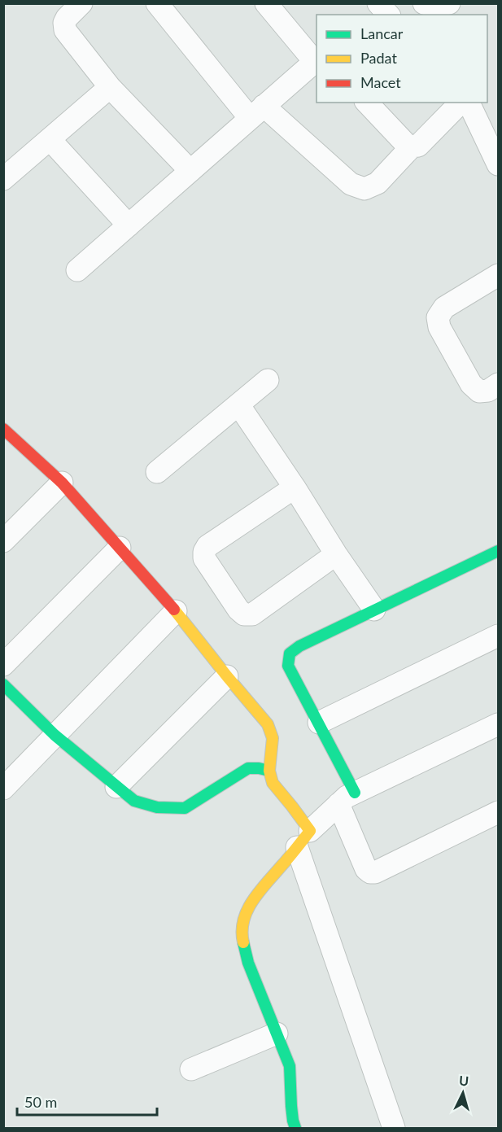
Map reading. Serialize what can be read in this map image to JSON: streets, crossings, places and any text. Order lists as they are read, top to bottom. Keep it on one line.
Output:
{"legend":["Lancar","Padat","Macet"],"scale_bar":"50 m","north":"top"}
